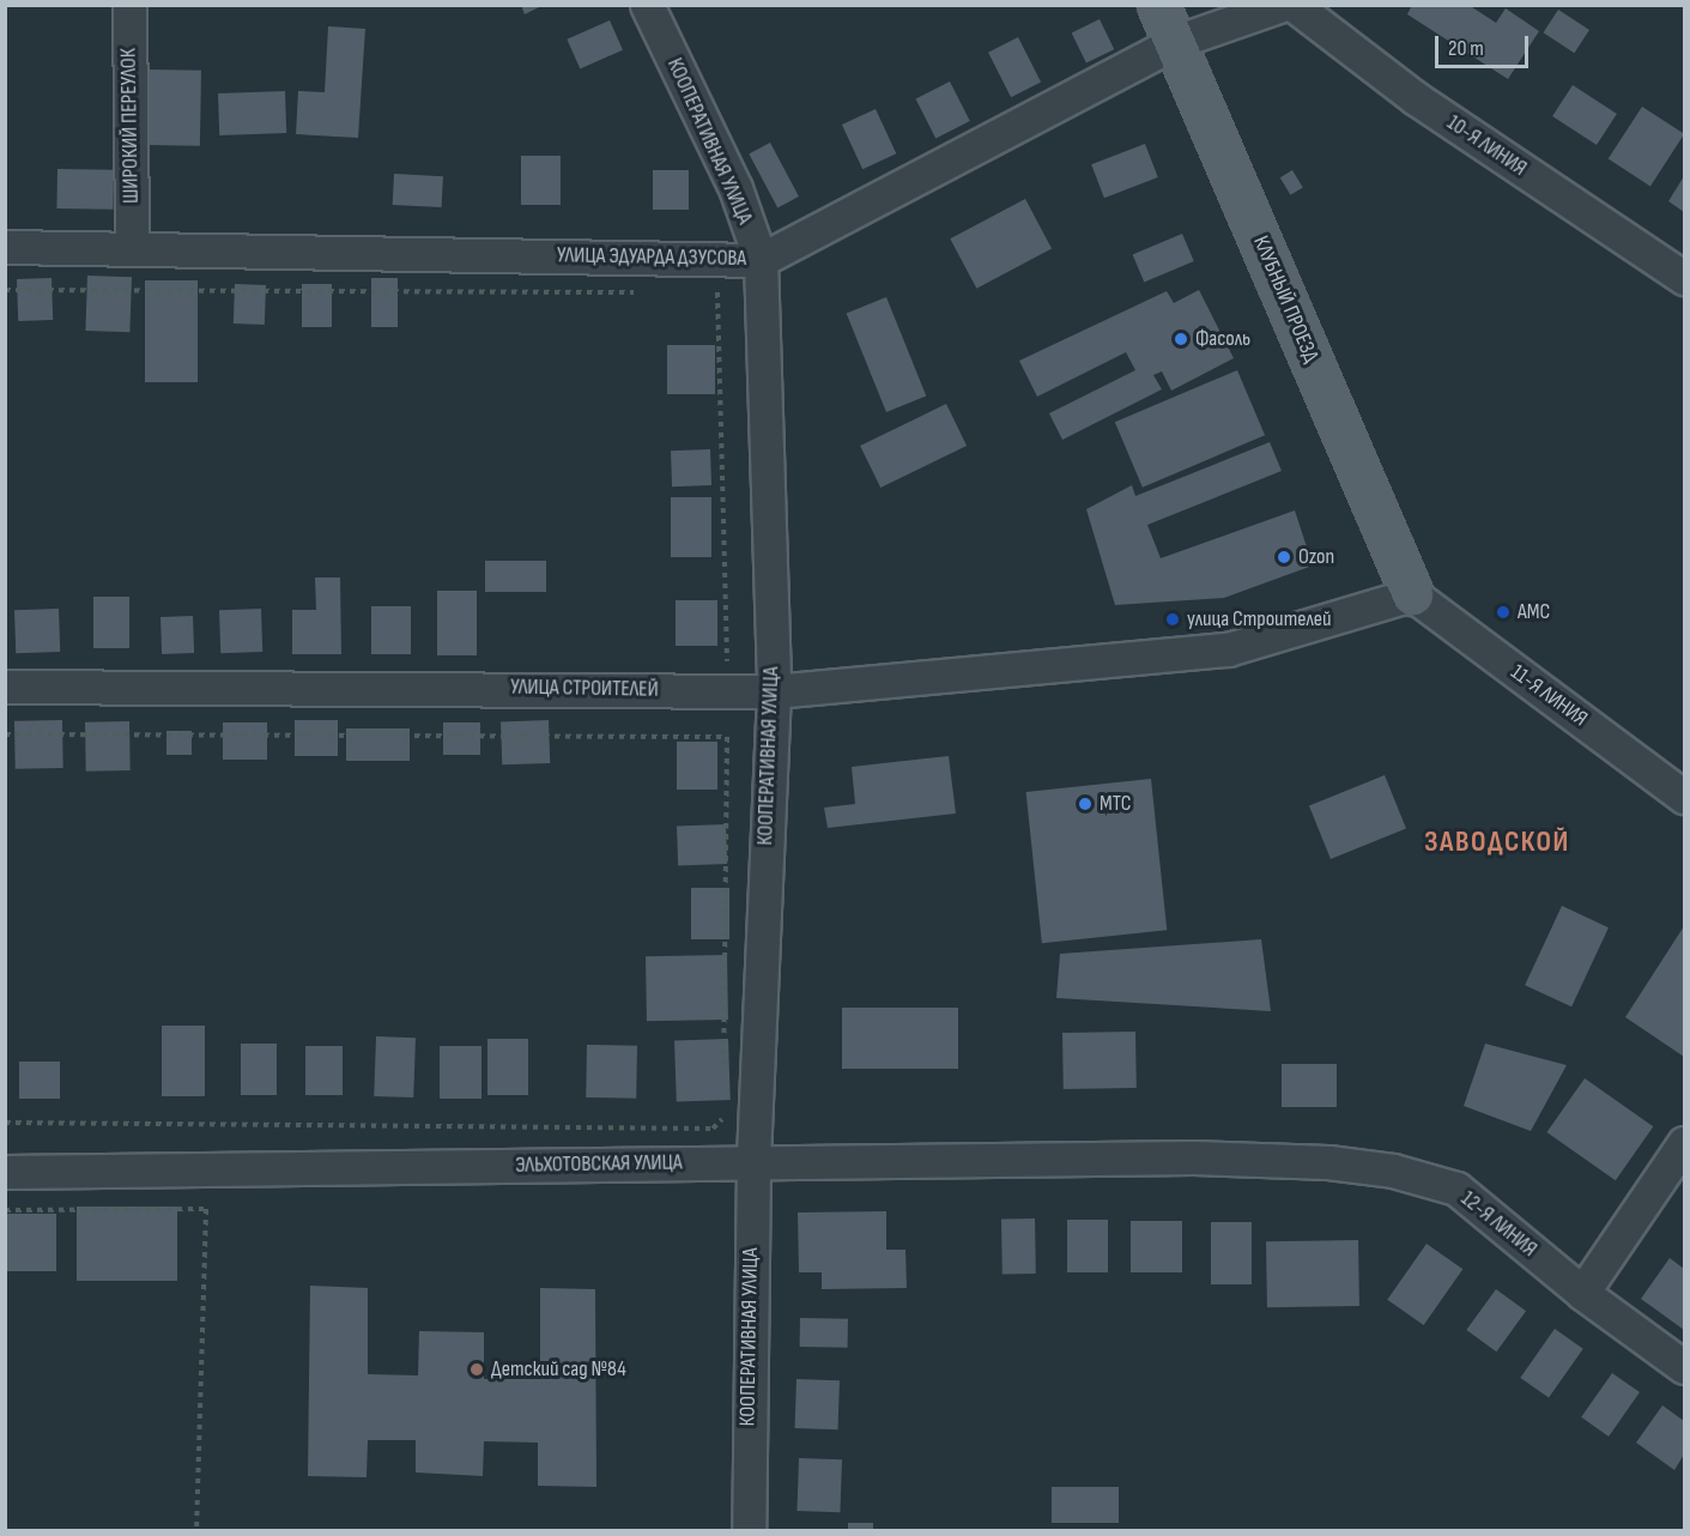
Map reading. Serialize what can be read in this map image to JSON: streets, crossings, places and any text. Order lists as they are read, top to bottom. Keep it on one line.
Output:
{"streets":{"main road":["КЛУБНЫЙ ПРОЕЗД"],"street":["ШИРОКИЙ ПЕРЕУЛОК","КООПЕРАТИВНАЯ УЛИЦА","10-Я ЛИНИЯ","УЛИЦА ЭДУАРДА ДЗУСОВА","УЛИЦА СТРОИТЕЛЕЙ","11-Я ЛИНИЯ","ЭЛЬХОТОВСКАЯ УЛИЦА","12-Я ЛИНИЯ"]},"crossings":[["ШИРОКИЙ ПЕРЕУЛОК","УЛИЦА ЭДУАРДА ДЗУСОВА"],["КООПЕРАТИВНАЯ УЛИЦА","УЛИЦА ЭДУАРДА ДЗУСОВА"],["КООПЕРАТИВНАЯ УЛИЦА","УЛИЦА СТРОИТЕЛЕЙ"],["КООПЕРАТИВНАЯ УЛИЦА","ЭЛЬХОТОВСКАЯ УЛИЦА"],["УЛИЦА ЭДУАРДА ДЗУСОВА","КЛУБНЫЙ ПРОЕЗД"],["КЛУБНЫЙ ПРОЕЗД","УЛИЦА СТРОИТЕЛЕЙ"],["КЛУБНЫЙ ПРОЕЗД","11-Я ЛИНИЯ"],["УЛИЦА СТРОИТЕЛЕЙ","11-Я ЛИНИЯ"],["ЭЛЬХОТОВСКАЯ УЛИЦА","12-Я ЛИНИЯ"]],"districts":["ЗАВОДСКОЙ"],"places":["Фасоль","Ozon","АМС","улица Строителей","МТС","Детский сад №84"],"scale_bar":"20 m"}
